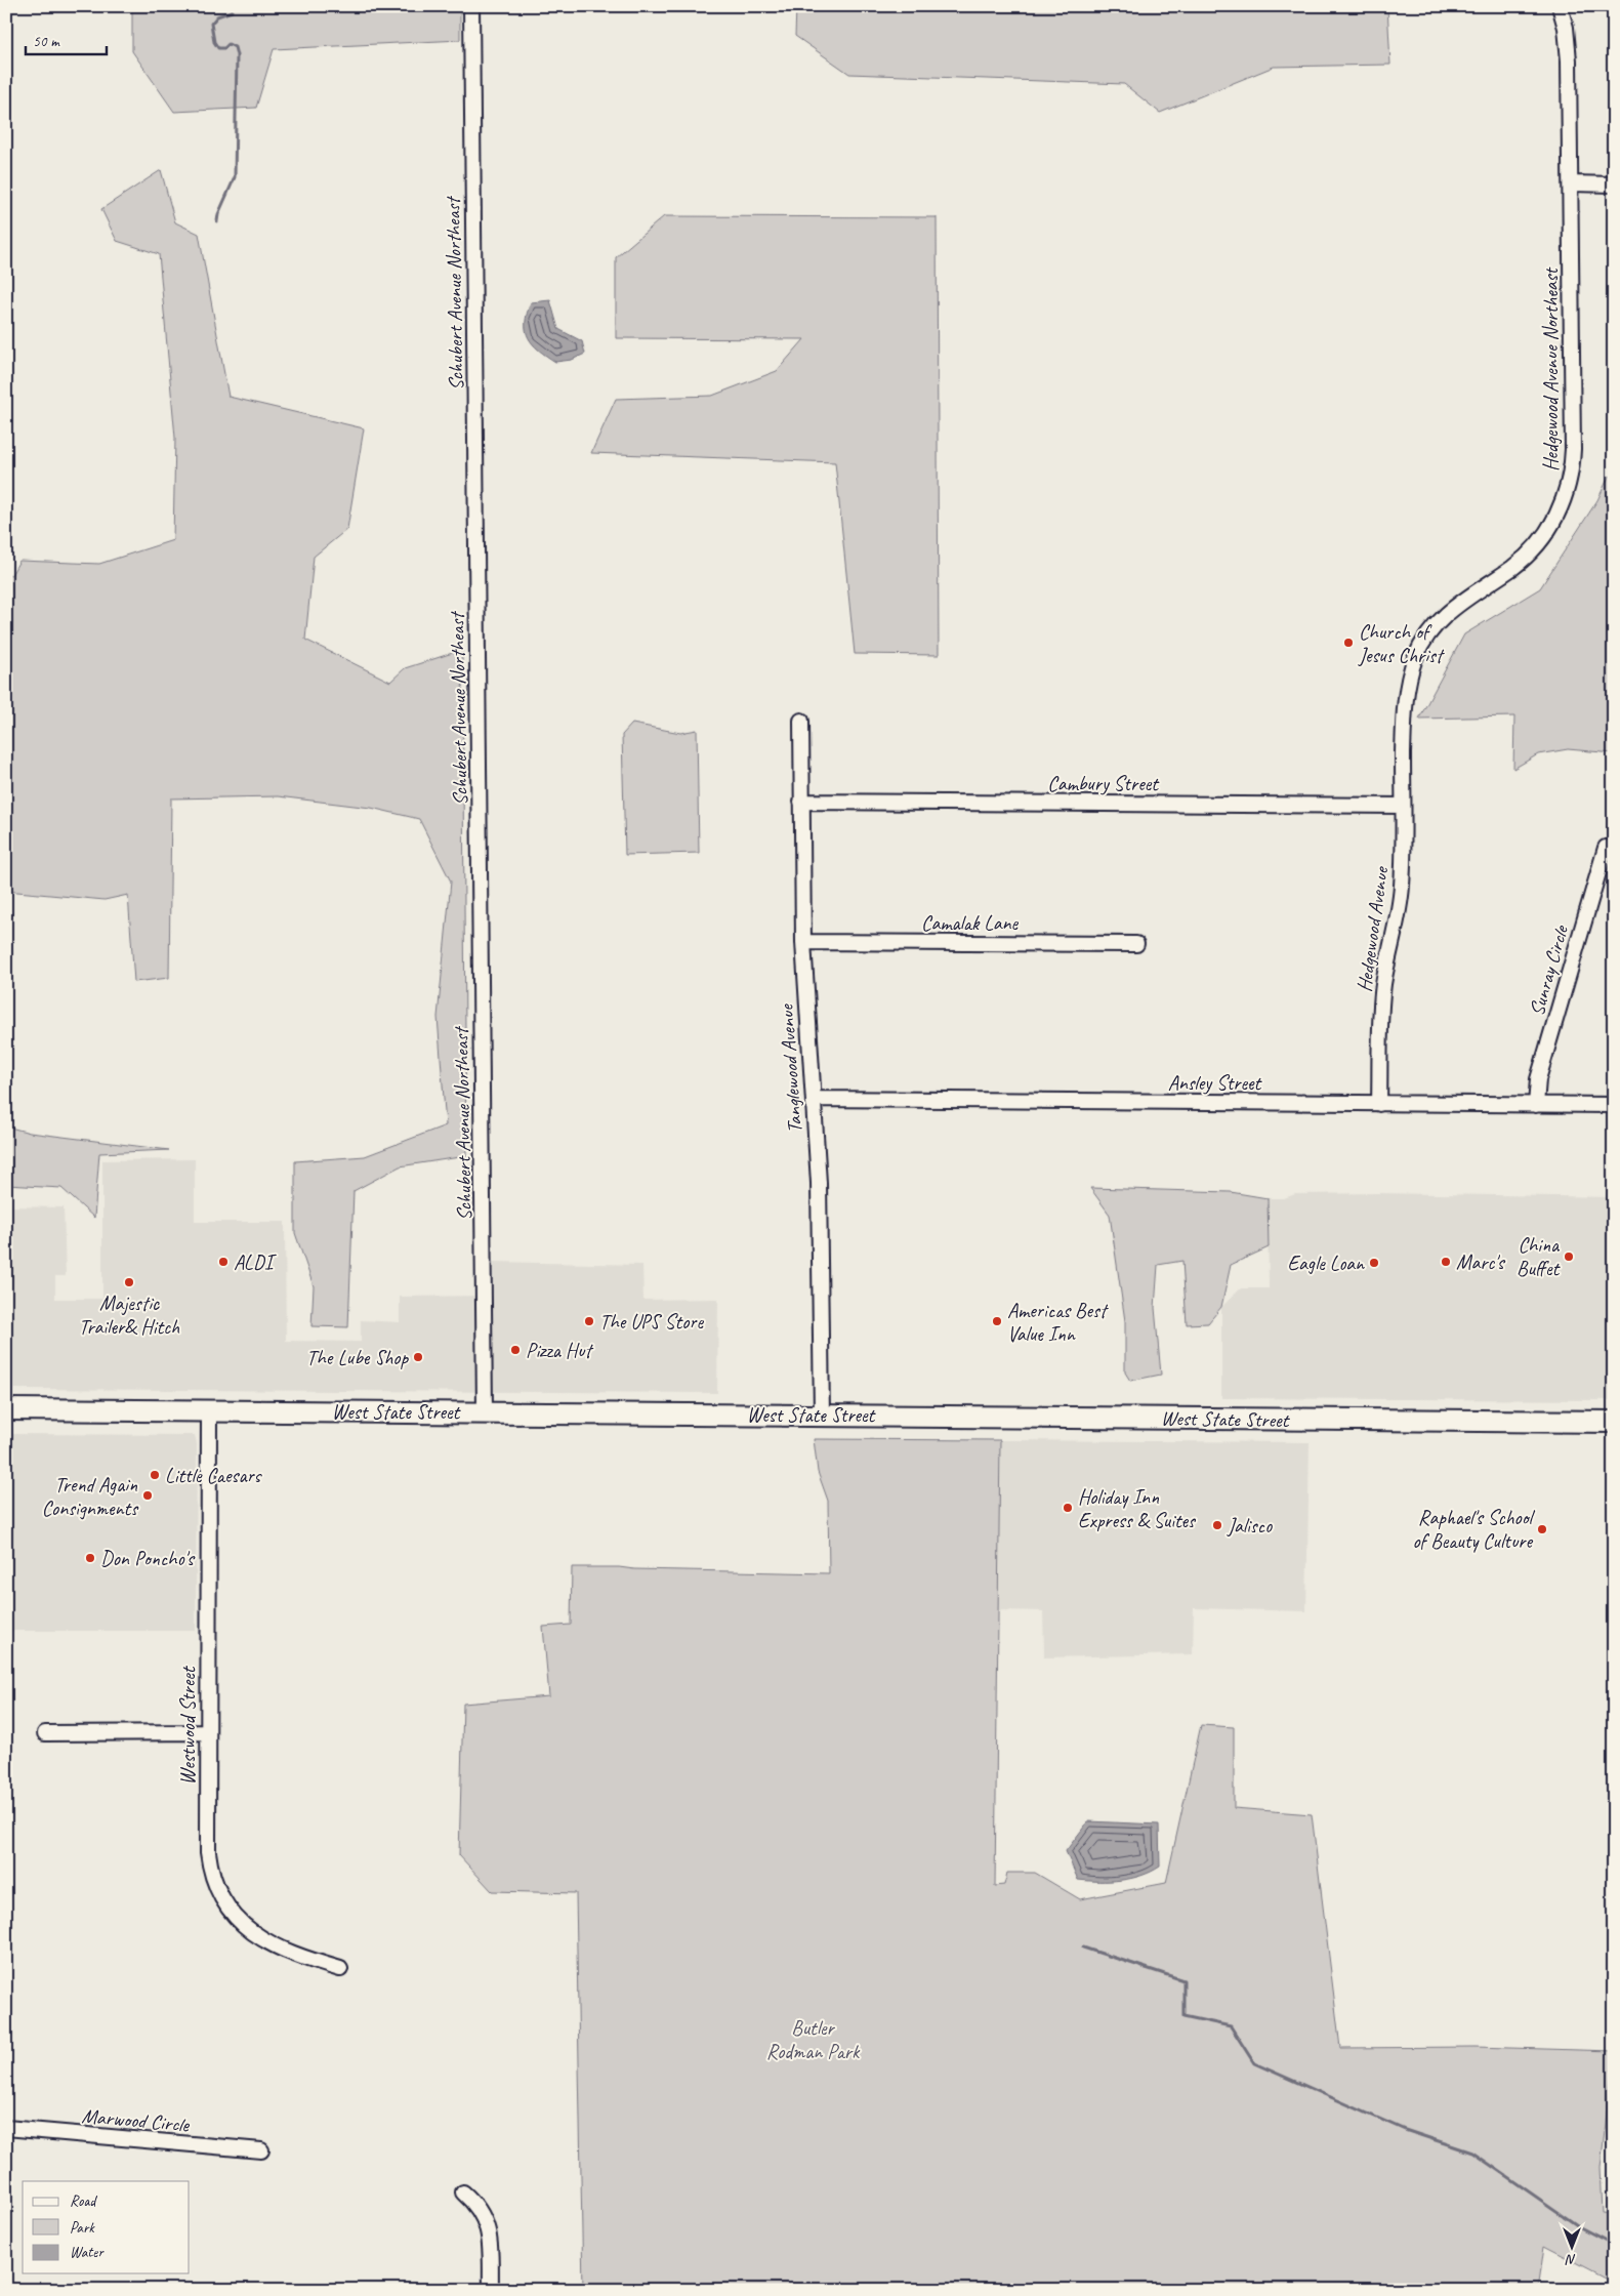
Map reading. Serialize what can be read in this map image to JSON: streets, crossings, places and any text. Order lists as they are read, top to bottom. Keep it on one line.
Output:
{"streets":{"highway":["West State Street"],"street":["Schubert Avenue Northeast","Hedgewood Avenue Northeast","Cambury Street","Camalak Lane","Hedgewood Avenue","Sunray Circle","Tanglewood Avenue","Ansley Street","Westwood Street","Marwood Circle"]},"crossings":[["Schubert Avenue Northeast","West State Street"],["Hedgewood Avenue Northeast","Hedgewood Avenue"],["Cambury Street","Hedgewood Avenue"],["Cambury Street","Tanglewood Avenue"],["Camalak Lane","Tanglewood Avenue"],["Hedgewood Avenue","Ansley Street"],["Sunray Circle","Ansley Street"],["Tanglewood Avenue","Ansley Street"],["Tanglewood Avenue","West State Street"],["West State Street","Westwood Street"]],"parks":["Butler Rodman Park"],"places":["Church of Jesus Christ","China Buffet","ALDI","Marc's","Eagle Loan","Majestic Trailer& Hitch","The UPS Store","Americas Best Value Inn","Pizza Hut","The Lube Shop","Little Caesars","Trend Again Consignments","Holiday Inn Express & Suites","Jalisco","Raphael's School of Beauty Culture","Don Poncho's"],"legend":["Road","Park","Water"],"scale_bar":"50 m","north":"bottom"}
